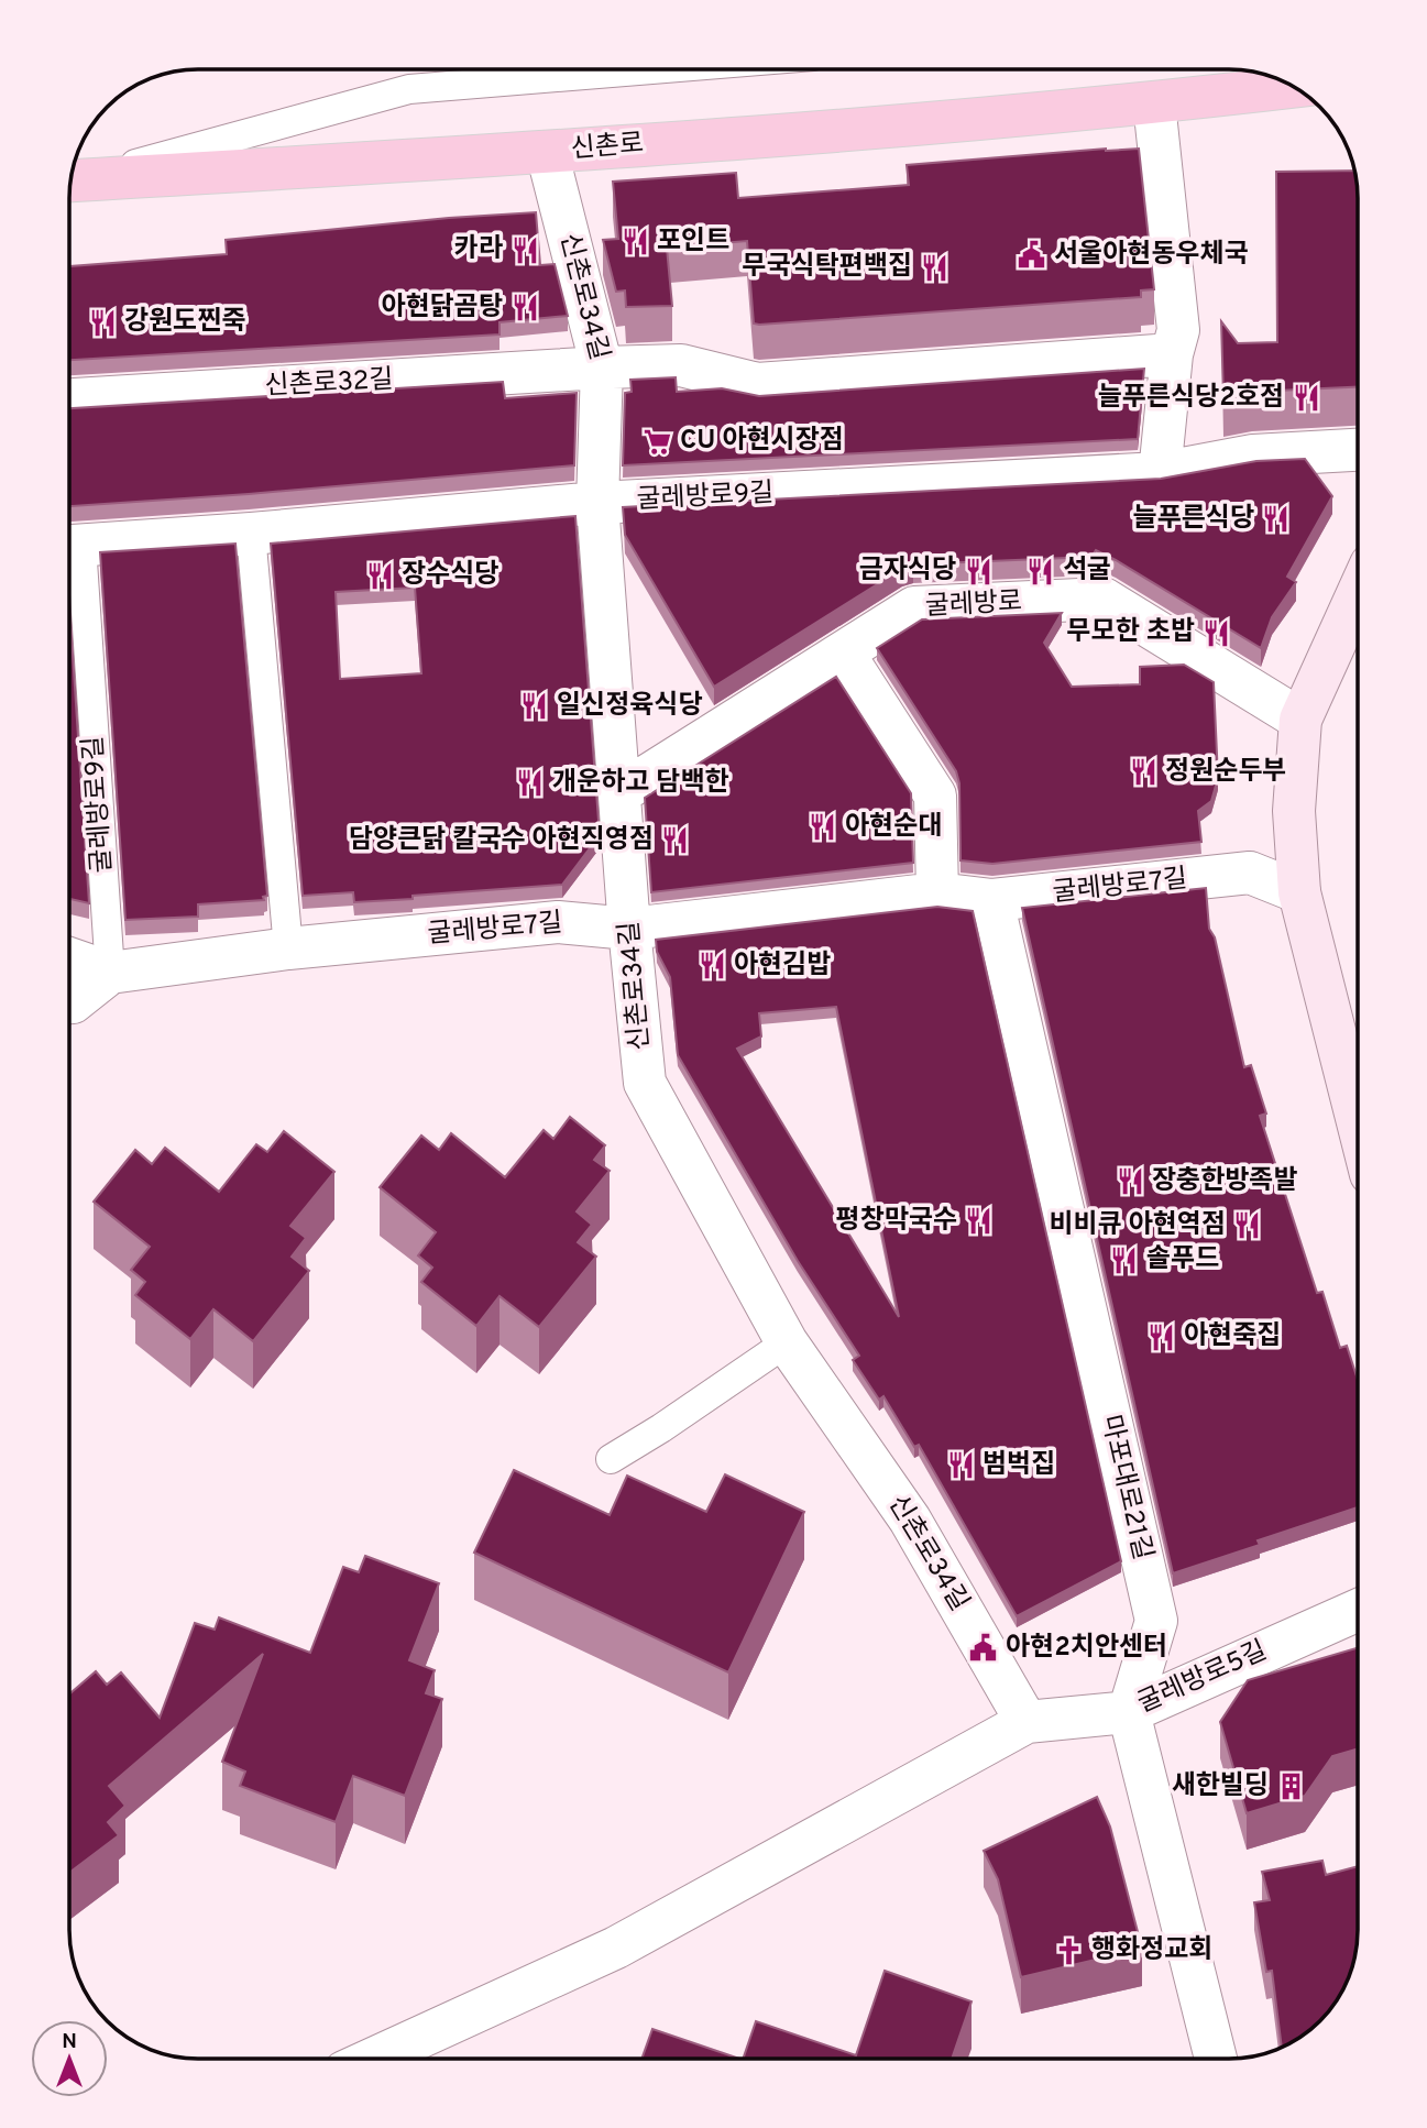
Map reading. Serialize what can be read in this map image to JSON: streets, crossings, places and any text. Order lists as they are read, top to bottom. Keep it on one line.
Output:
{"streets":{"main road":["신촌로"],"street":["신촌로34길","신촌로32길","굴레방로9길","굴레방로","굴레방로7길","마포대로21길","굴레방로5길"]},"crossings":[["신촌로","신촌로34길"],["신촌로34길","신촌로32길"],["신촌로34길","굴레방로9길"],["신촌로34길","굴레방로"],["신촌로34길","굴레방로7길"],["신촌로34길","굴레방로5길"],["굴레방로9길","굴레방로7길"],["굴레방로7길","마포대로21길"],["마포대로21길","굴레방로5길"]],"places":{"restaurant":["포인트","카라","무국식탁편백집","아현닭곰탕","강원도찐죽","늘푸른식당2호점","늘푸른식당","금자식당","석굴","장수식당","무모한 초밥","일신정육식당","정원순두부","개운하고 담백한","아현순대","담양큰닭 칼국수 아현직영점","아현김밥","장충한방족발","평창막국수","비비큐 아현역점","솔푸드","아현죽집","범벅집"],"public building":["서울아현동우체국","아현2치안센터"],"supermarket":["CU 아현시장점"],"building":["새한빌딩"],"church":["행화정교회"]},"north":"top"}
